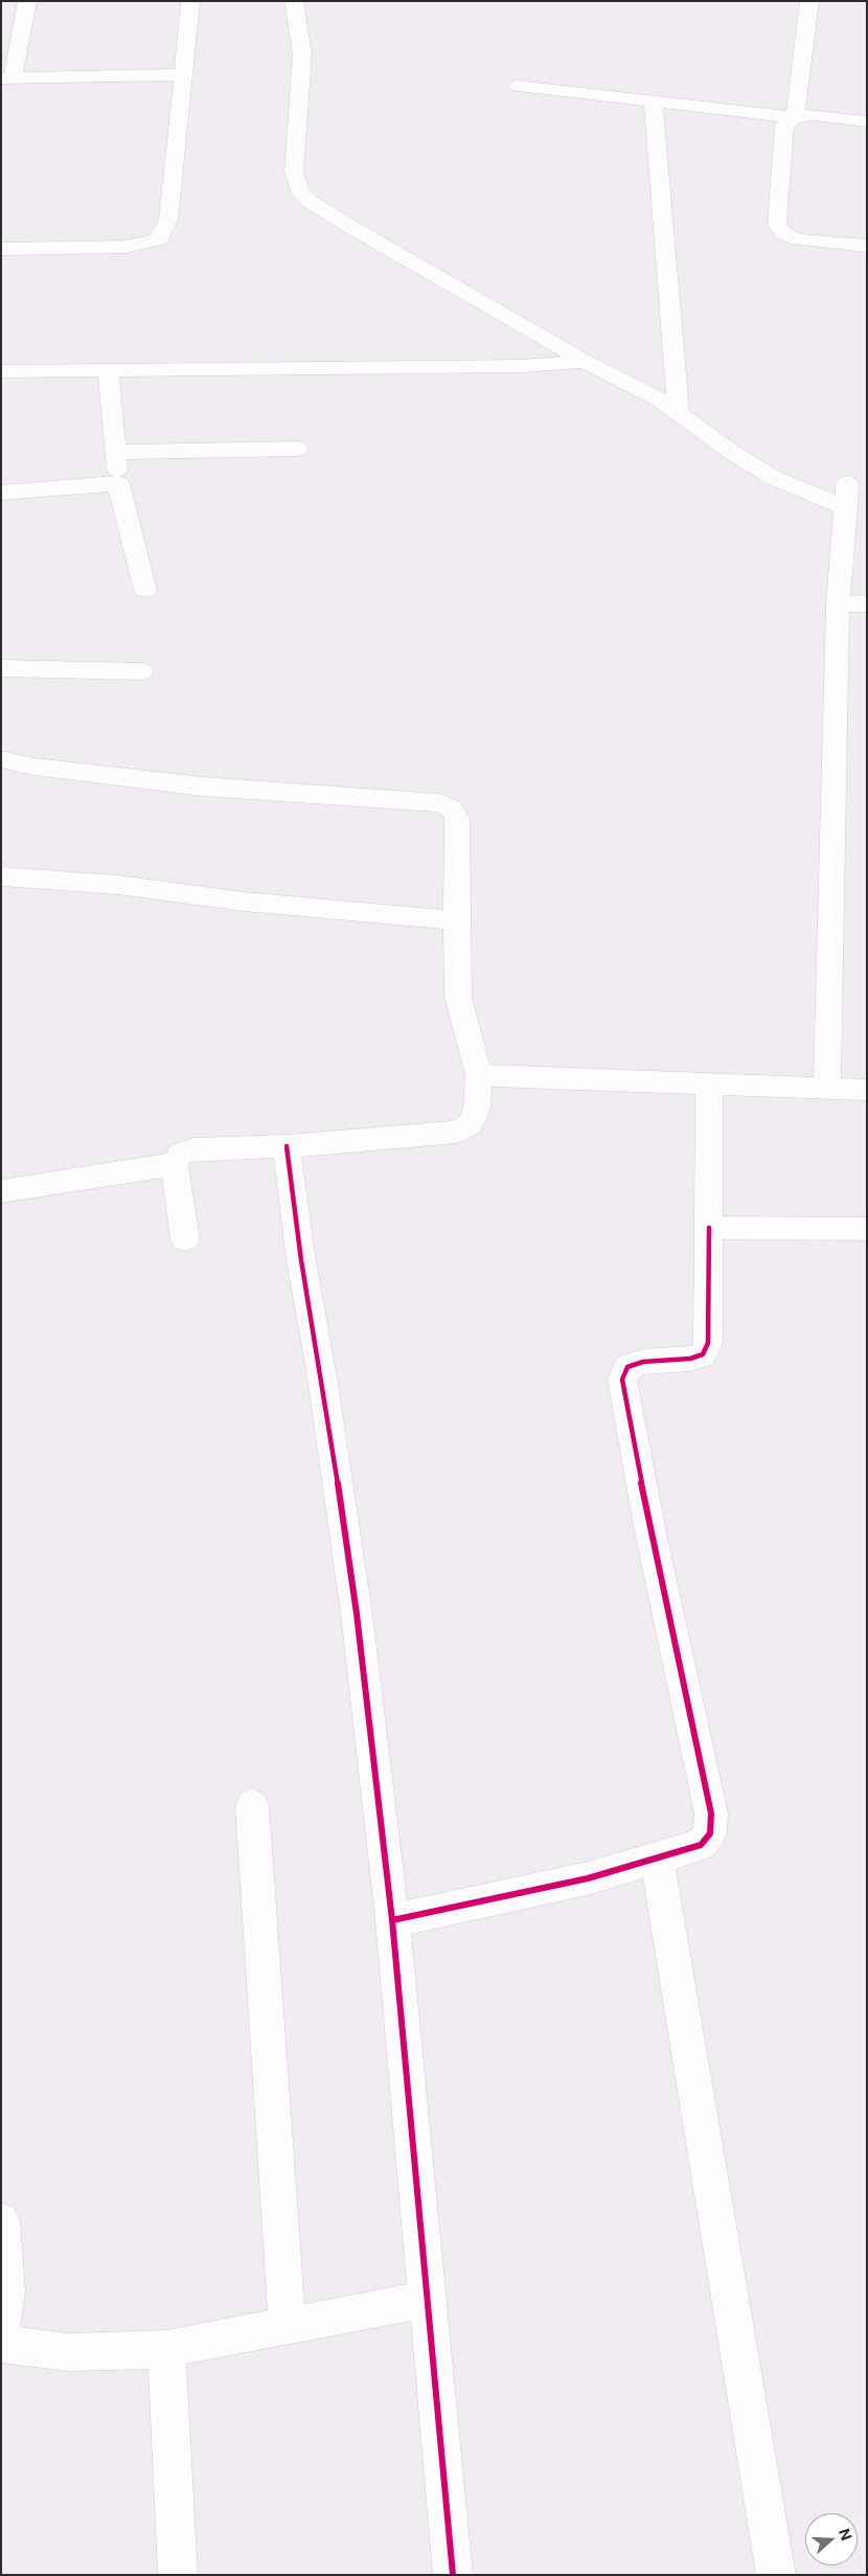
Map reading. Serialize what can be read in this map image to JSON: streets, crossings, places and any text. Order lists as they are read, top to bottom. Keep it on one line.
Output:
{"north":"right"}
